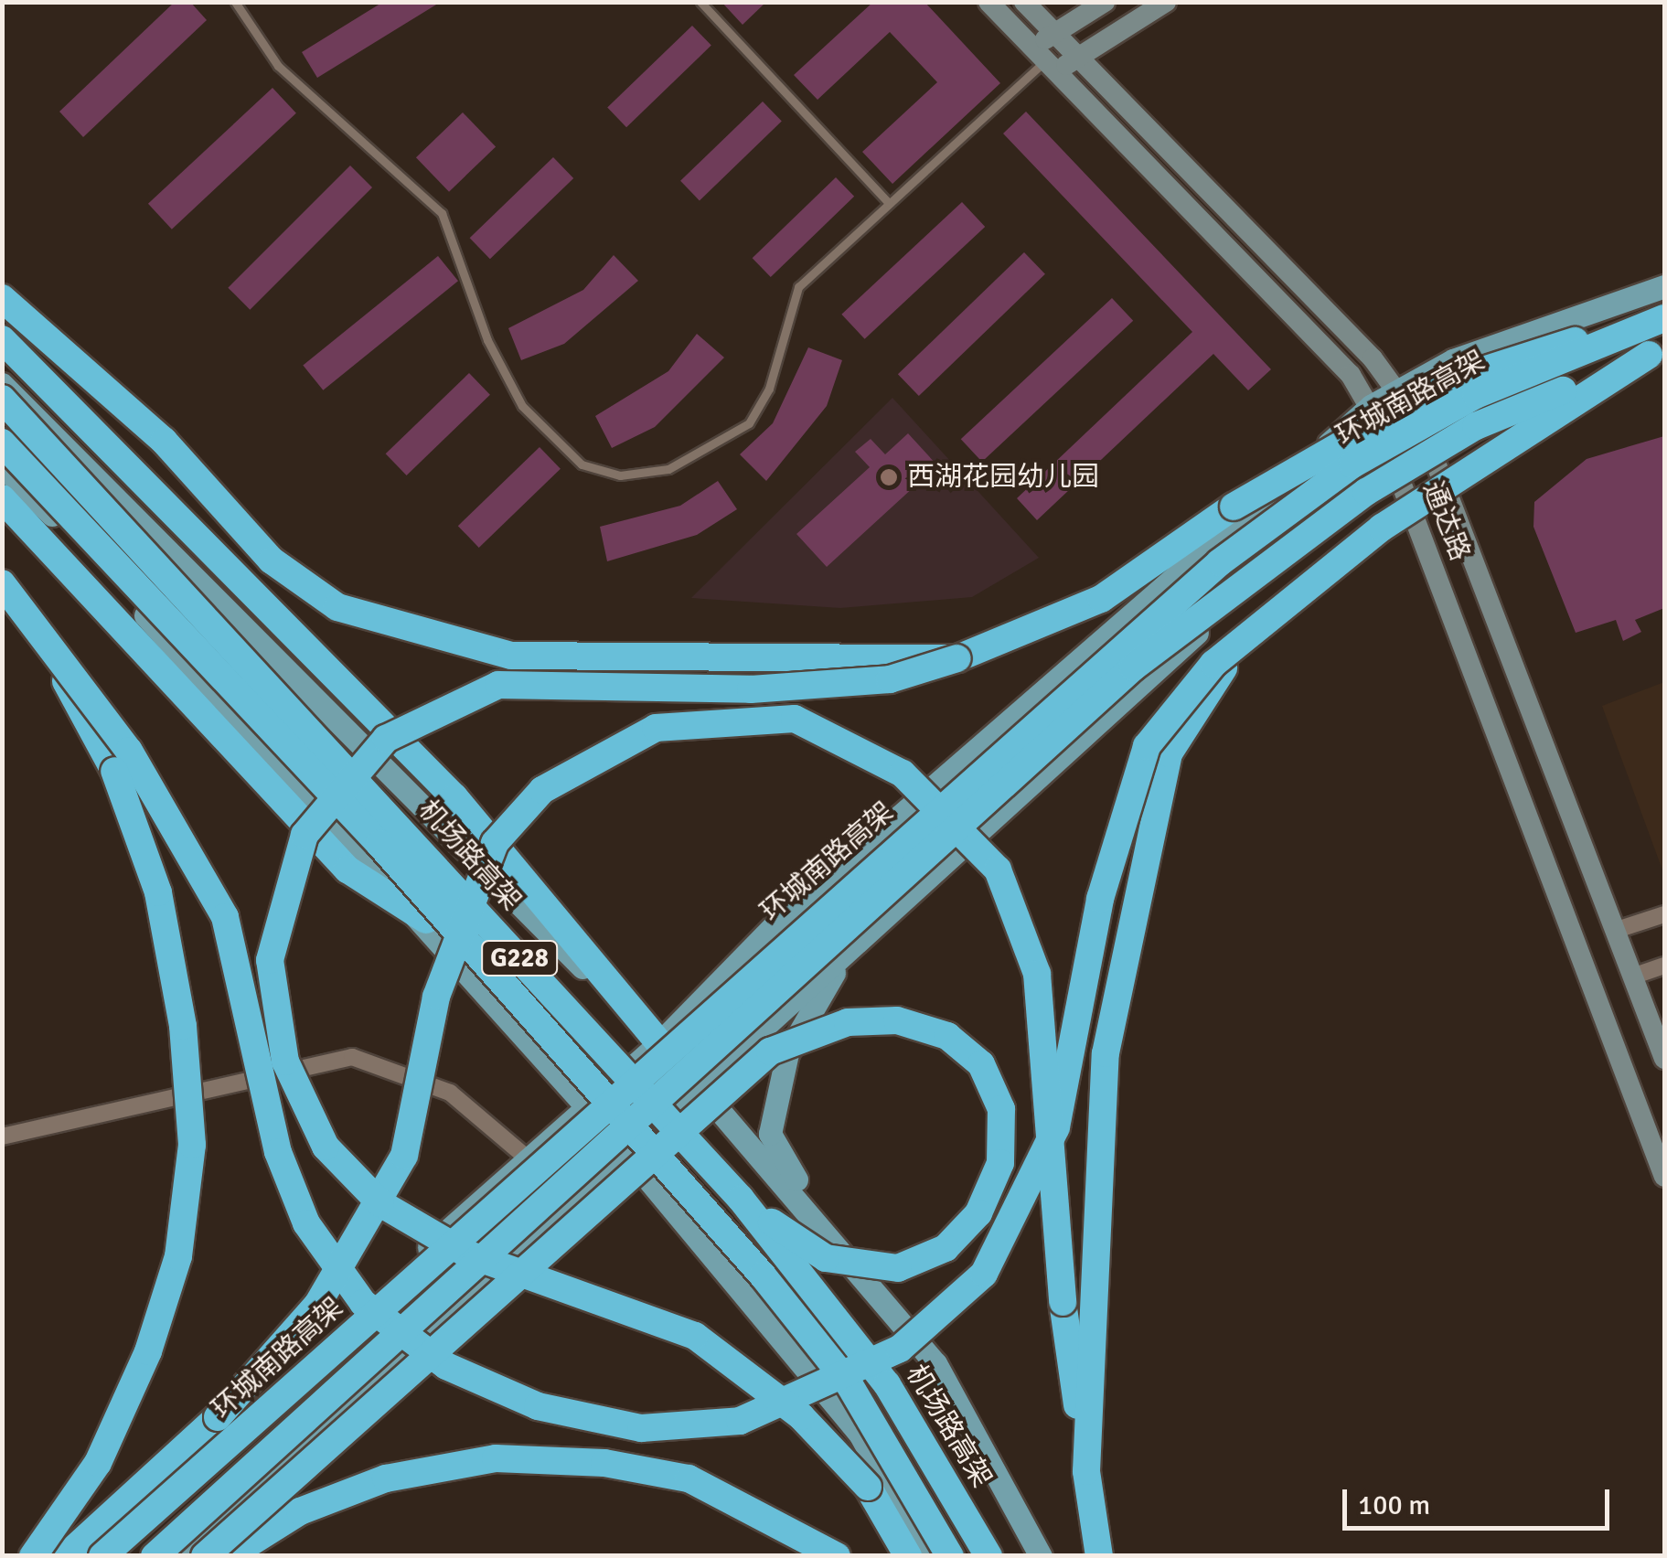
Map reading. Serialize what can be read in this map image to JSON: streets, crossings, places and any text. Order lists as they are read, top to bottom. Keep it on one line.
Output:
{"streets":{"highway":["环城南路高架","机场路高架","G228"],"street":["通达路"]},"places":["西湖花园幼儿园"],"scale_bar":"100 m"}
